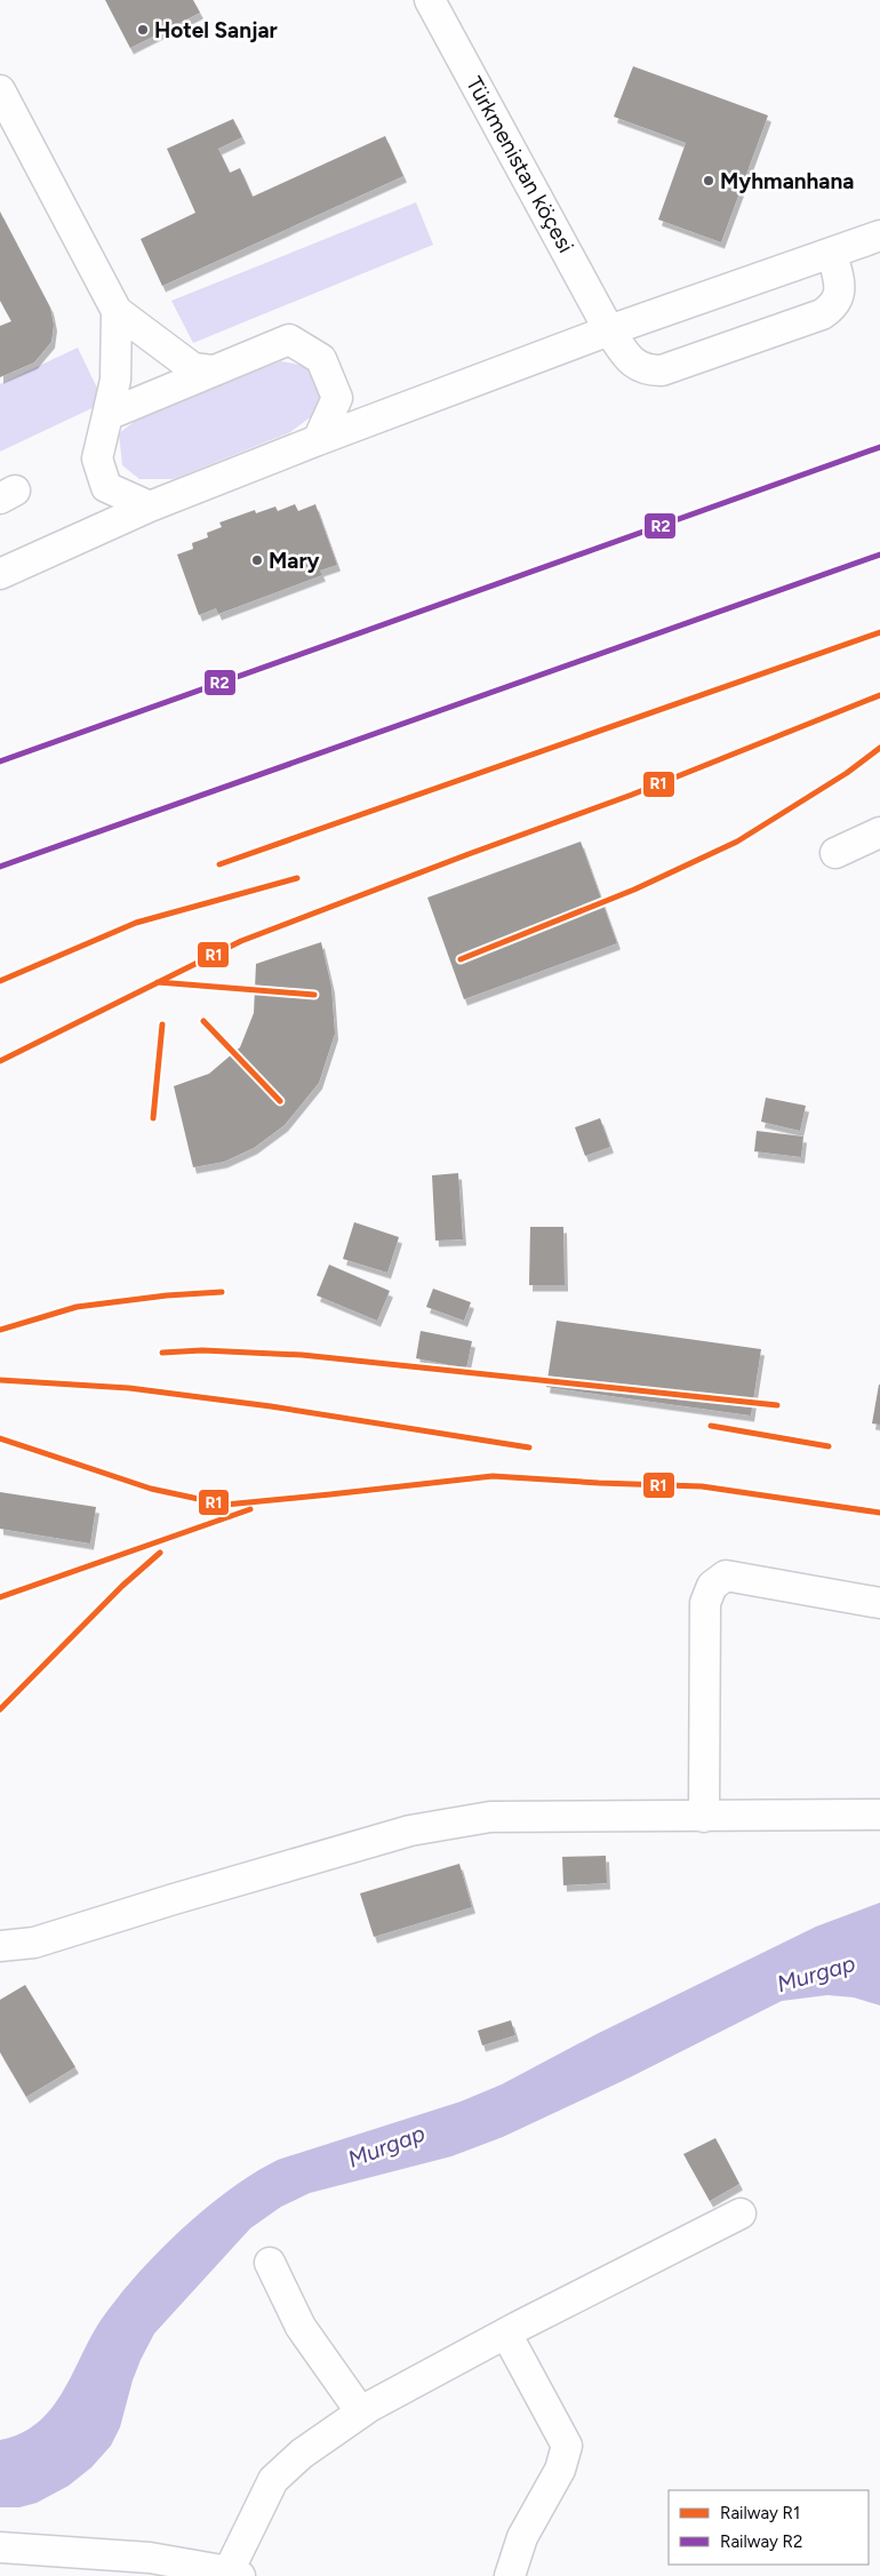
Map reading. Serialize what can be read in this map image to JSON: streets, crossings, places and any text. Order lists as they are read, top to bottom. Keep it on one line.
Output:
{"streets":{"street":["Türkmenistan köçesi"]},"water":["Murgap"],"places":["Hotel Sanjar","Myhmanhana","Mary"],"lines":["rail line R2","rail line R1"],"legend":["Railway R1","Railway R2"]}
